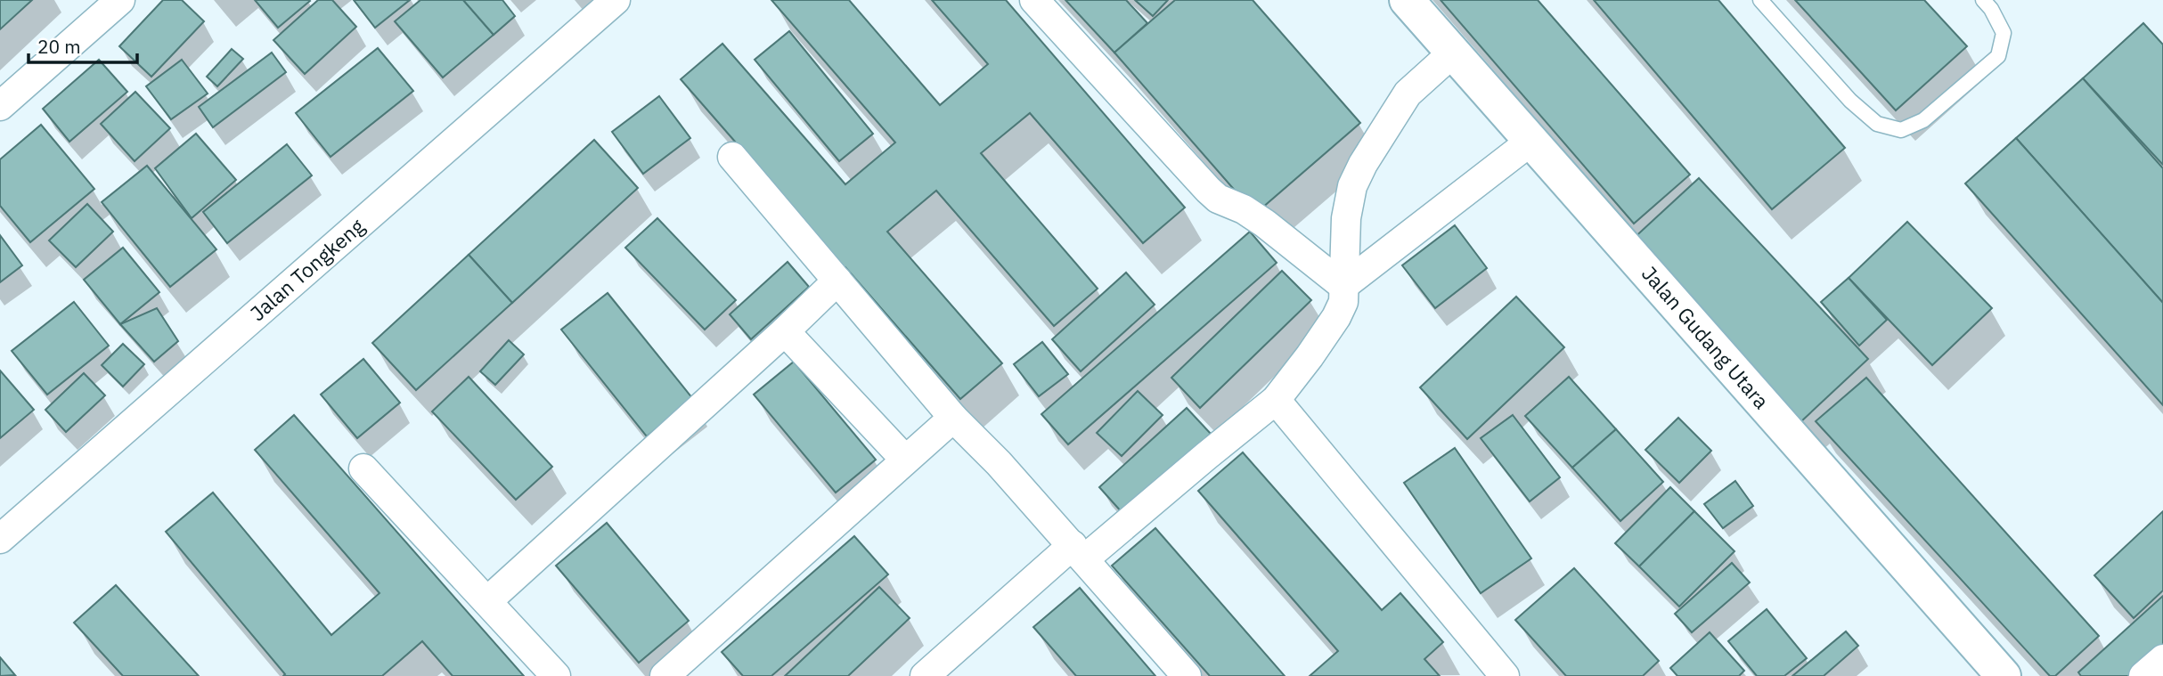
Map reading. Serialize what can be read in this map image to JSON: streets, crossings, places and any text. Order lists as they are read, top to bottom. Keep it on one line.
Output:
{"streets":{"street":["Jalan Tongkeng","Jalan Gudang Utara"]},"scale_bar":"20 m"}
